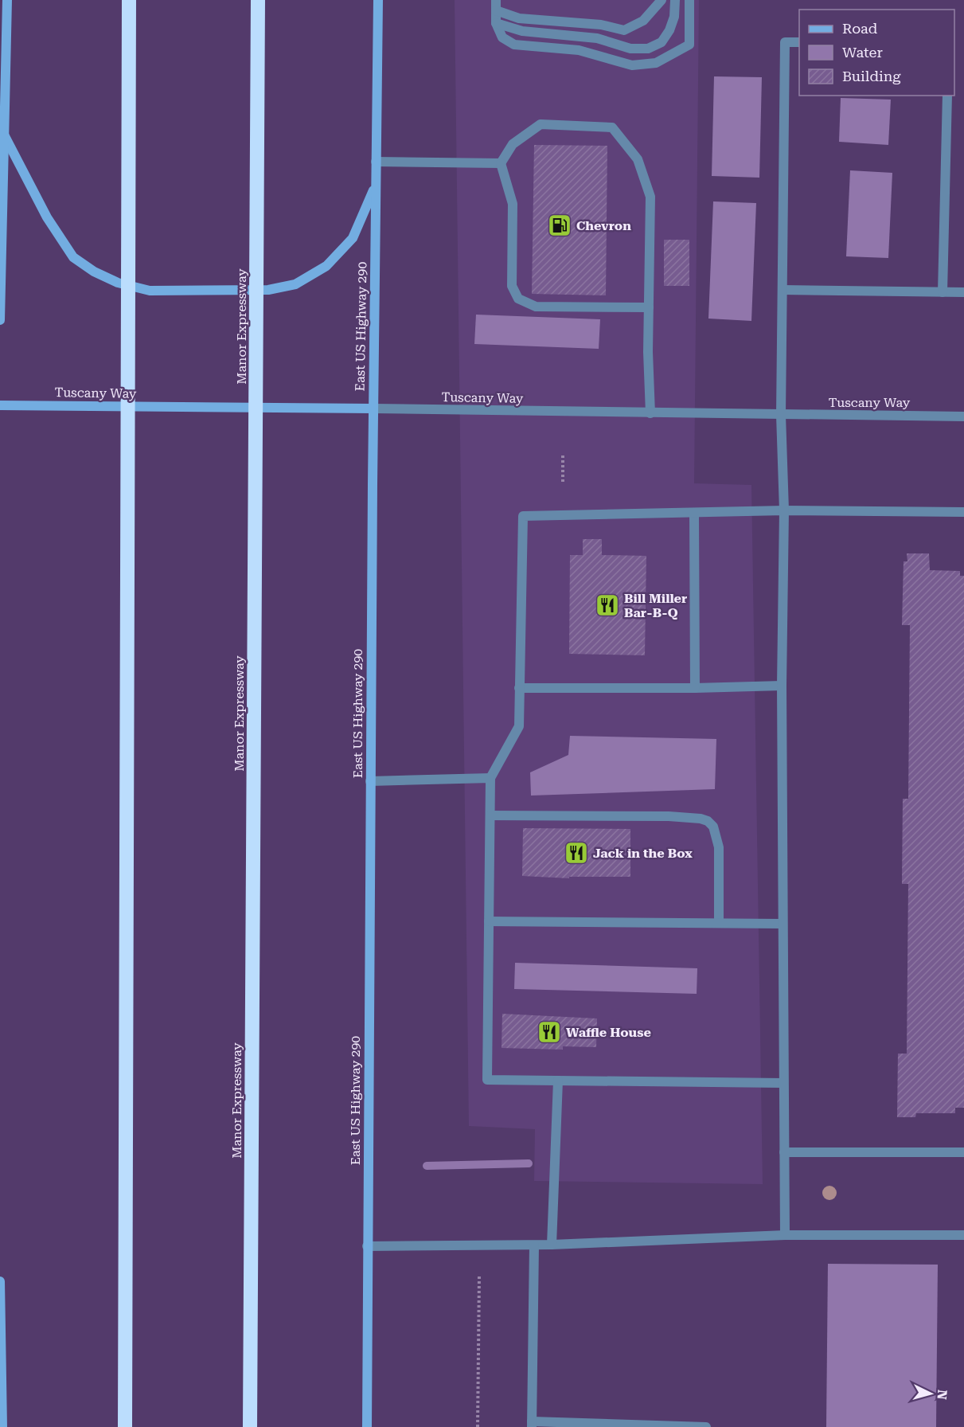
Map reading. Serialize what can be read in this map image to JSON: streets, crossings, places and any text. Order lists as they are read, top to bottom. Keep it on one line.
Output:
{"streets":{"highway":["Manor Expressway"],"main road":["East US Highway 290","Tuscany Way"]},"crossings":[["East US Highway 290","Tuscany Way"]],"places":{"fuel station":["Chevron"],"restaurant":["Bill Miller Bar-B-Q","Jack in the Box","Waffle House"]},"legend":["Road","Water","Building"],"north":"right"}
